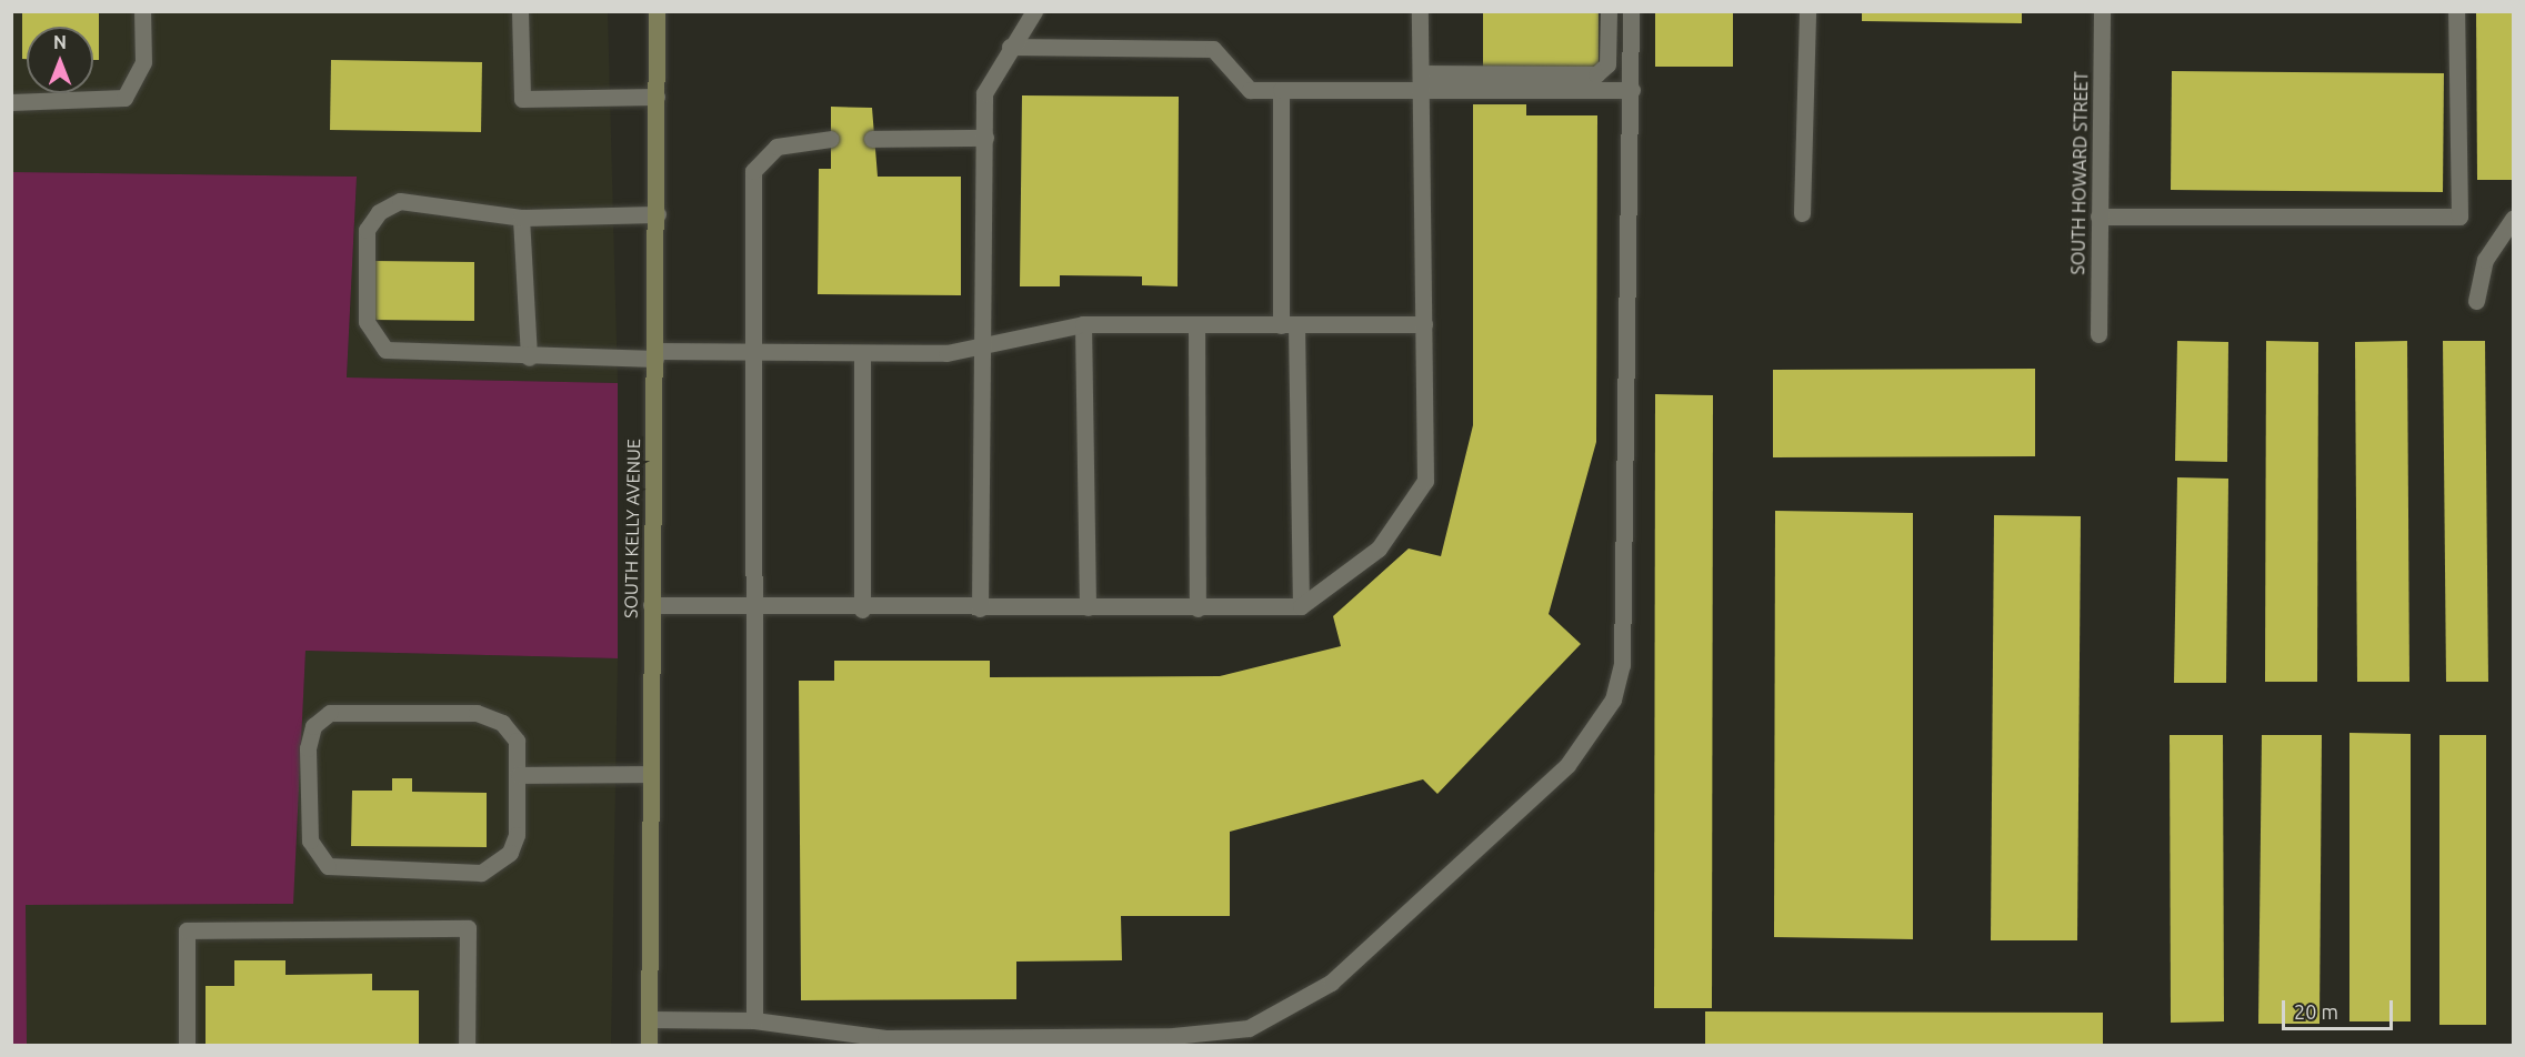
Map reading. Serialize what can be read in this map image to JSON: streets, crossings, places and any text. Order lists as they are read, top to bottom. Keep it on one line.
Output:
{"streets":{"main road":["SOUTH KELLY AVENUE"],"street":["SOUTH HOWARD STREET"]},"scale_bar":"20 m","north":"top"}
